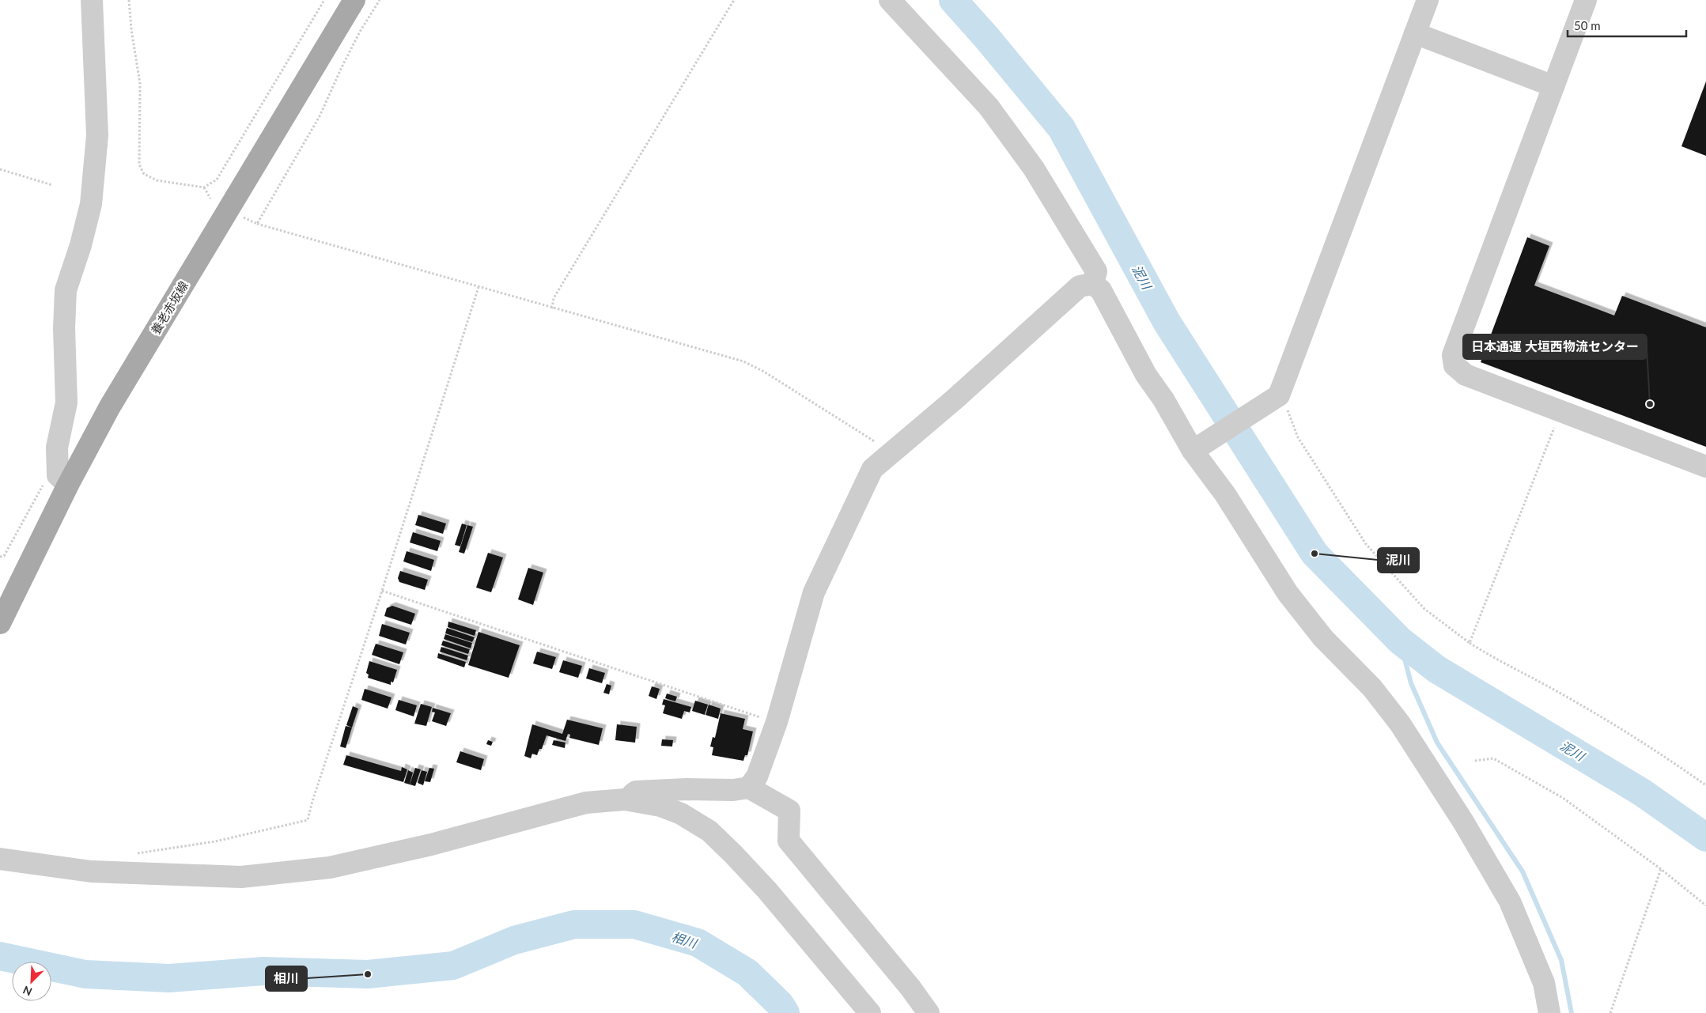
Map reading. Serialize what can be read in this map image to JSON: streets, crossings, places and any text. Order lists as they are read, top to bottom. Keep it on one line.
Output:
{"streets":{"main road":["養老赤坂線"]},"water":["泥川","相川"],"places":["日本通運 大垣西物流センター","泥川","相川"],"scale_bar":"50 m","north":"bottom left"}
